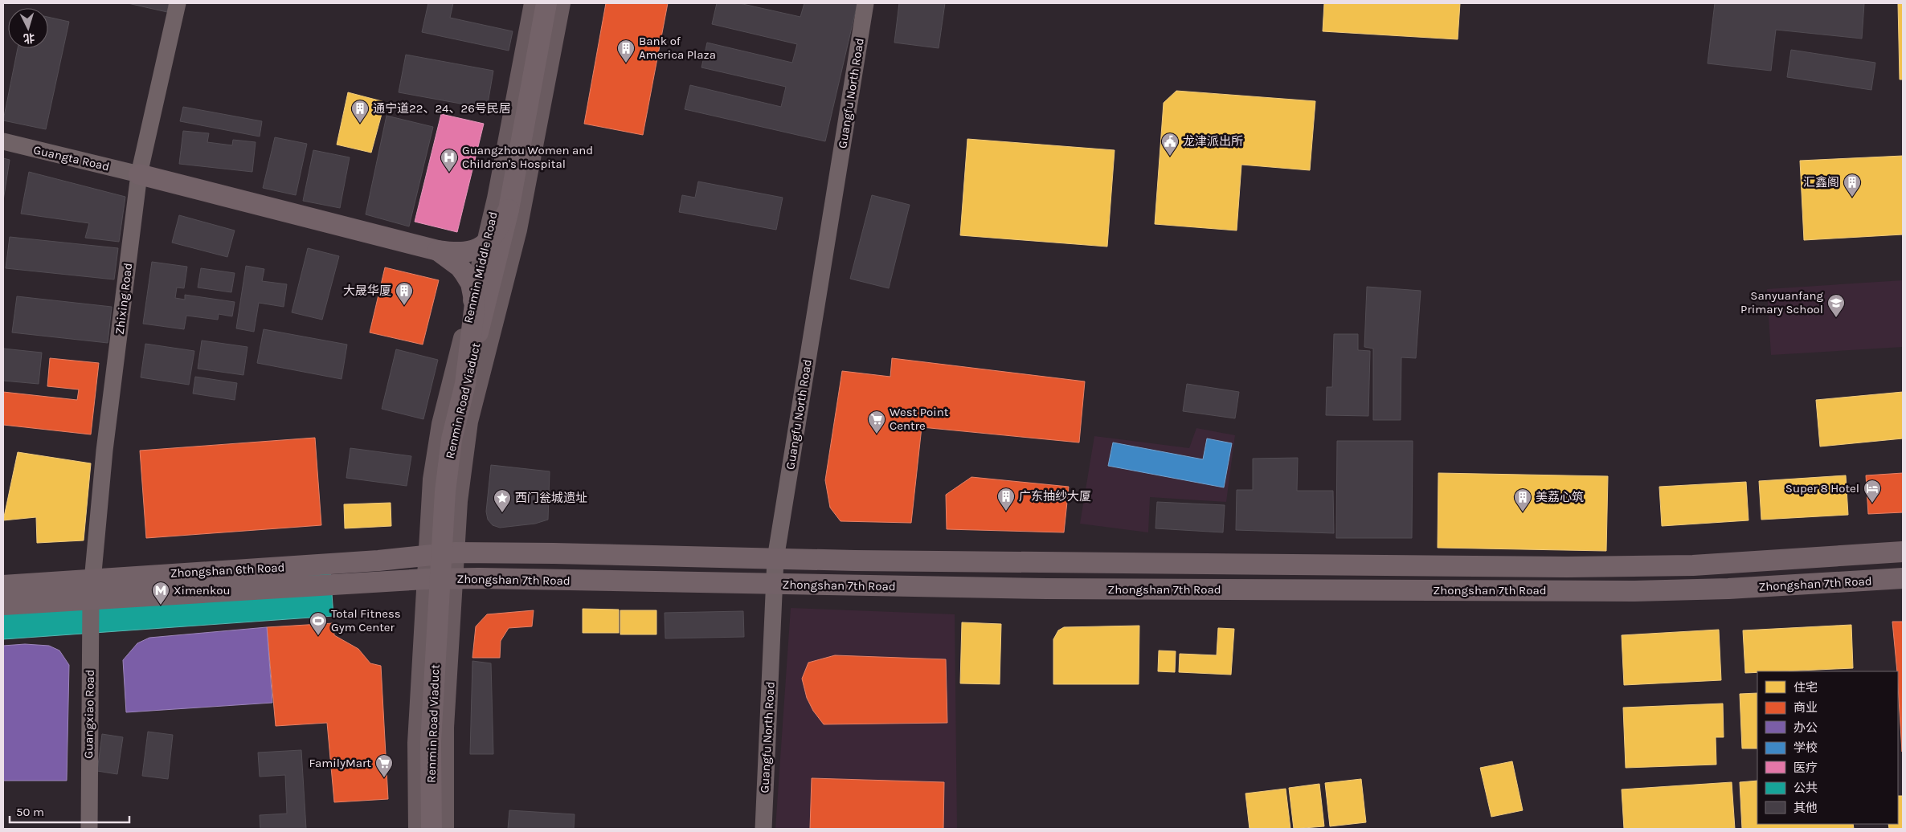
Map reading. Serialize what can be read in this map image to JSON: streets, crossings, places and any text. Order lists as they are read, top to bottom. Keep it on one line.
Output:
{"streets":{"main road":["Renmin Middle Road","Renmin Road Viaduct","Zhongshan 6th Road","Zhongshan 7th Road"],"street":["Guangfu North Road","Guangta Road","Zhixing Road","Guangxiao Road"]},"crossings":[["Guangfu North Road","Zhongshan 7th Road"],["Guangta Road","Zhixing Road"],["Renmin Middle Road","Zhongshan 6th Road"],["Renmin Middle Road","Zhongshan 7th Road"],["Zhixing Road","Zhongshan 6th Road"],["Zhixing Road","Guangxiao Road"],["Zhongshan 6th Road","Zhongshan 7th Road"],["Zhongshan 6th Road","Guangxiao Road"]],"places":{"building":["Bank of America Plaza","通宁道22、24、26号民居","汇鑫阁","大晟华厦","广东抽纱大厦","美荔心筑"],"public building":["龙津派出所"],"hospital":["Guangzhou Women and Children's Hospital"],"school or university":["Sanyuanfang Primary School"],"supermarket":["West Point Centre","FamilyMart"],"hotel":["Super 8 Hotel"],"place":["西门瓮城遗址"],"metro station":["Ximenkou"],"sports":["Total Fitness Gym Center"]},"legend":["住宅","商业","办公","学校","医疗","公共","其他"],"scale_bar":"50 m","north":"bottom"}
